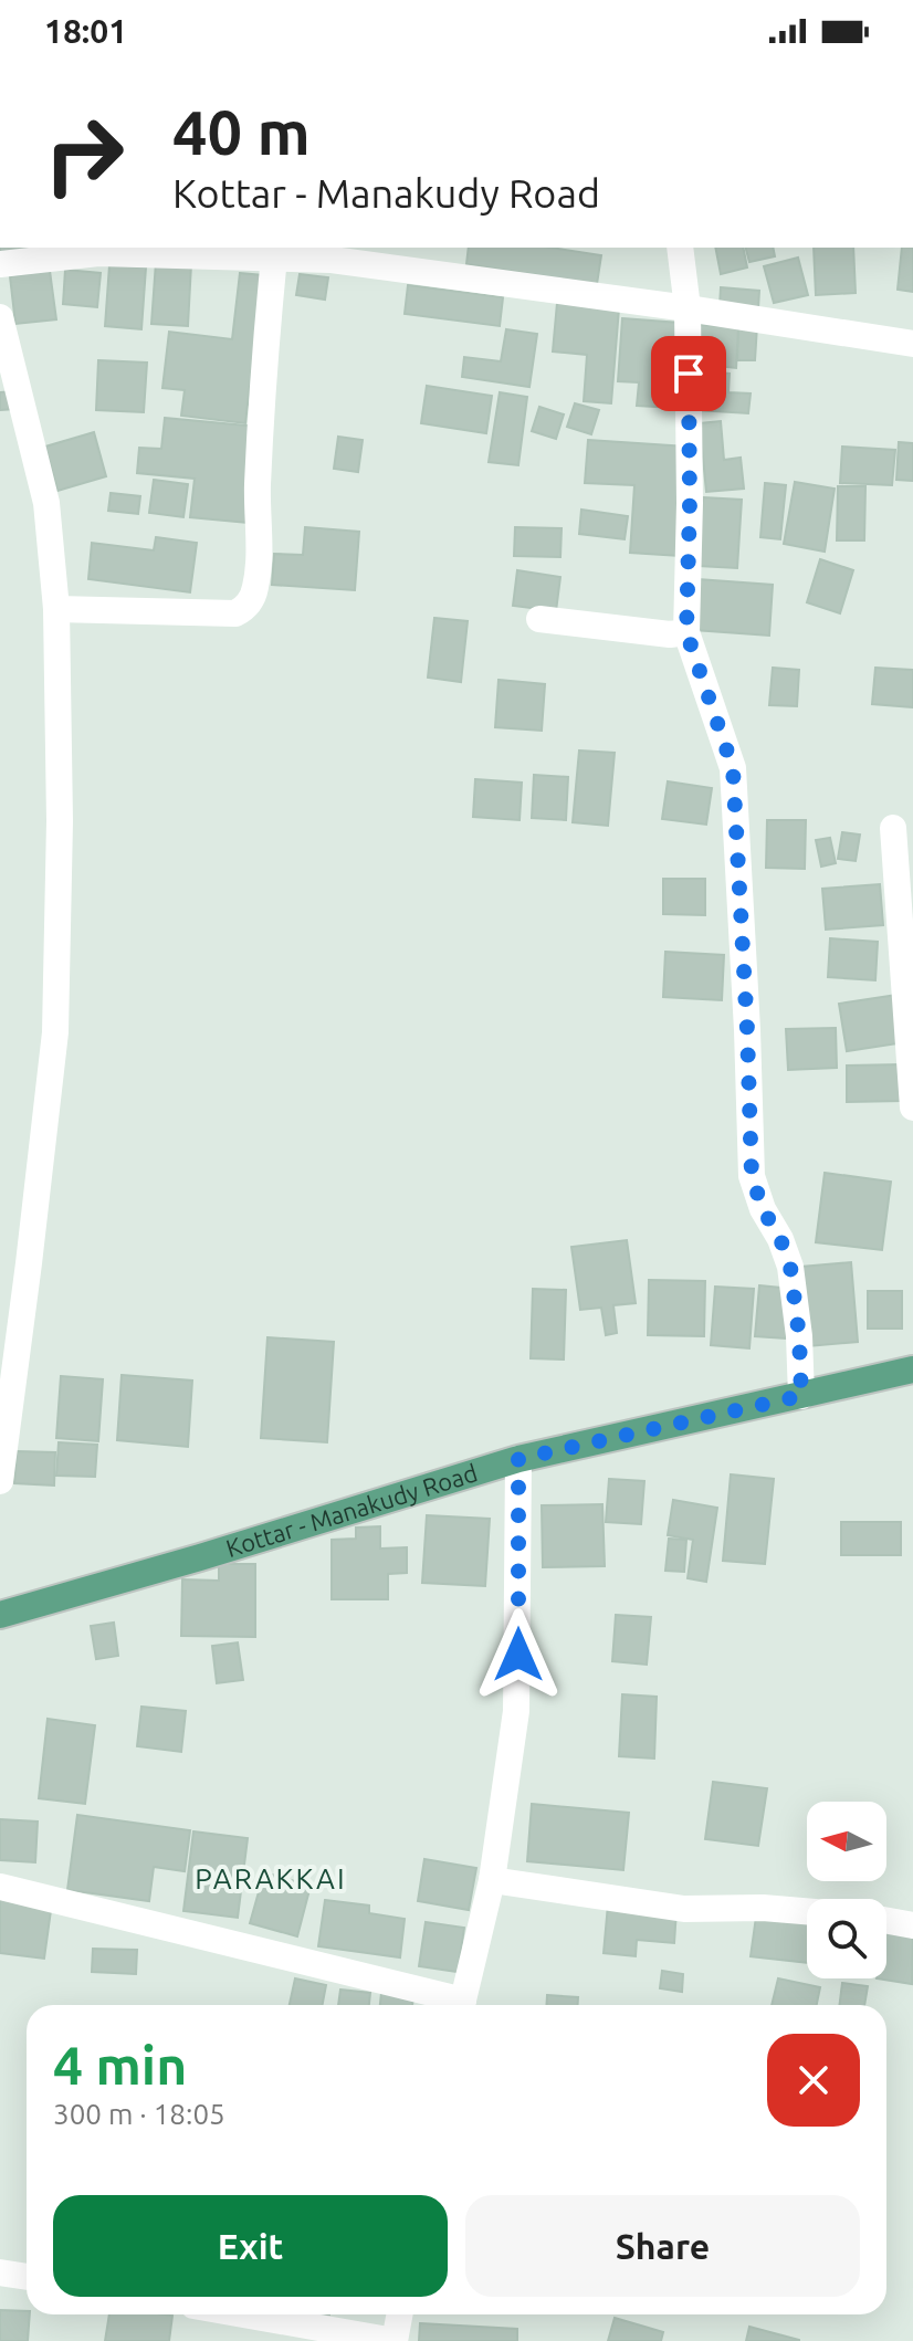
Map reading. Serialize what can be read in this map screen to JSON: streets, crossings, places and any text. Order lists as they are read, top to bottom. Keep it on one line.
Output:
{"streets":{"main road":["Kottar - Manakudy Road"]},"districts":["PARAKKAI"],"north":"left","page":{"status":"18:01","turn":["40 m","Kottar - Manakudy Road"],"heading":["4 min","300 m · 18:05"],"buttons":["Exit","Share"]}}
